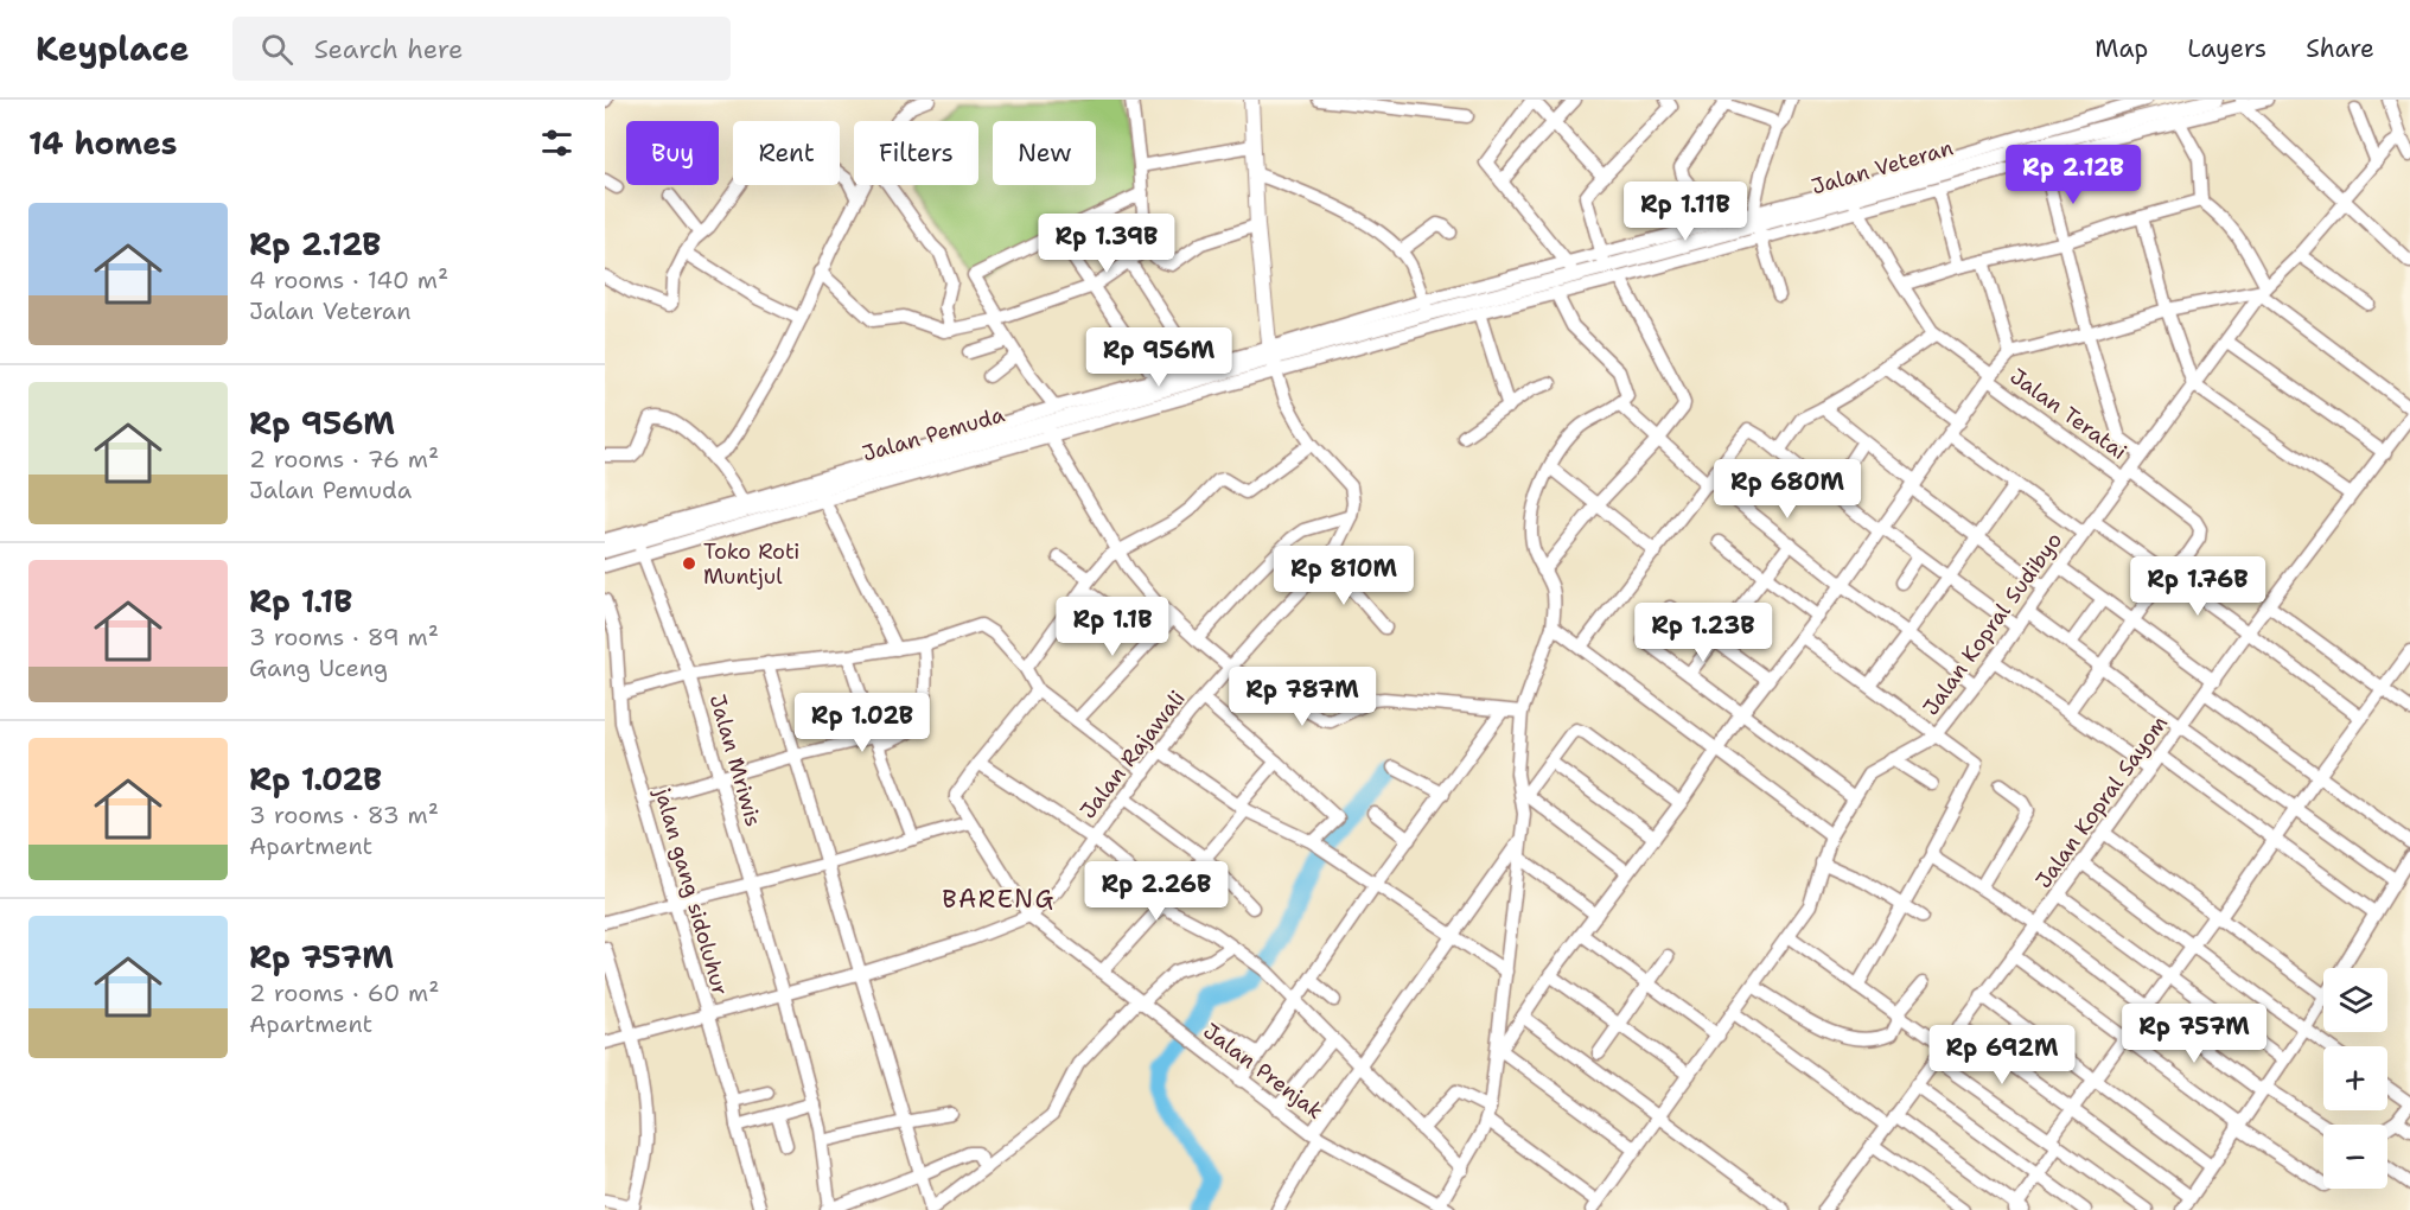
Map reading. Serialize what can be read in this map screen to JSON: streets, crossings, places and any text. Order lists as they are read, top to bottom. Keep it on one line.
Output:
{"streets":{"main road":["Jalan Veteran","Jalan Pemuda"],"street":["Jalan Teratai","Jalan Kopral Sudibyo","Jalan Rajawali","Jalan Mriwis","Jalan Kopral Sayom","jalan gang sidoluhur","Jalan Prenjak"]},"crossings":[["Jalan Veteran","Jalan Pemuda"],["Jalan Teratai","Jalan Kopral Sudibyo"],["Jalan Pemuda","Jalan Mriwis"],["Jalan Rajawali","Jalan Mriwis"],["Jalan Rajawali","jalan gang sidoluhur"],["Jalan Rajawali","Jalan Prenjak"]],"districts":["BARENG"],"places":["Toko Roti Muntjul"],"page":{"header":"Keyplace","search":"Search here","nav":["Map","Layers","Share"],"heading":"14 homes","chip":["Buy","Rent","Filters","New"],"price":["Rp 2.12B","Rp 1.11B","Rp 1.39B","Rp 956M","Rp 680M","Rp 810M","Rp 1.76B","Rp 1.1B","Rp 1.23B","Rp 787M","Rp 1.02B","Rp 2.26B","Rp 757M","Rp 692M"],"list":[{"name":"Rp 2.12B","note":"4 rooms · 140 m² · Jalan Veteran"},{"name":"Rp 956M","note":"2 rooms · 76 m² · Jalan Pemuda"},{"name":"Rp 1.1B","note":"3 rooms · 89 m² · Gang Uceng"},{"name":"Rp 1.02B","note":"3 rooms · 83 m² · Apartment"},{"name":"Rp 757M","note":"2 rooms · 60 m² · Apartment"}],"map_buttons":["+","−"]}}
